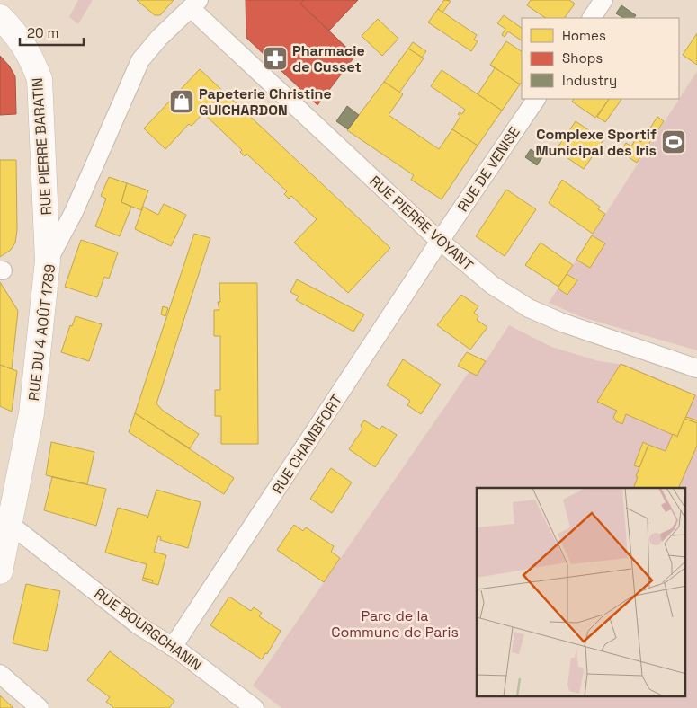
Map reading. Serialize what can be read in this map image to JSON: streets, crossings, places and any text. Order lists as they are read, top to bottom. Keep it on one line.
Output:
{"streets":{"main road":["RUE PIERRE BARATIN","RUE DU 4 AOÛT 1789"],"street":["RUE DE VENISE","RUE PIERRE VOYANT","RUE CHAMBFORT","RUE BOURGCHANIN"]},"crossings":[["RUE PIERRE BARATIN","RUE DU 4 AOÛT 1789"],["RUE DE VENISE","RUE PIERRE VOYANT"],["RUE DE VENISE","RUE CHAMBFORT"],["RUE PIERRE VOYANT","RUE DU 4 AOÛT 1789"],["RUE PIERRE VOYANT","RUE CHAMBFORT"],["RUE DU 4 AOÛT 1789","RUE BOURGCHANIN"],["RUE CHAMBFORT","RUE BOURGCHANIN"]],"parks":["Parc de la Commune de Paris"],"places":{"pharmacy":["Pharmacie de Cusset"],"shop":["Papeterie Christine GUICHARDON"],"sports":["Complexe Sportif Municipal des Iris"]},"legend":["Homes","Shops","Industry"],"scale_bar":"20 m"}
